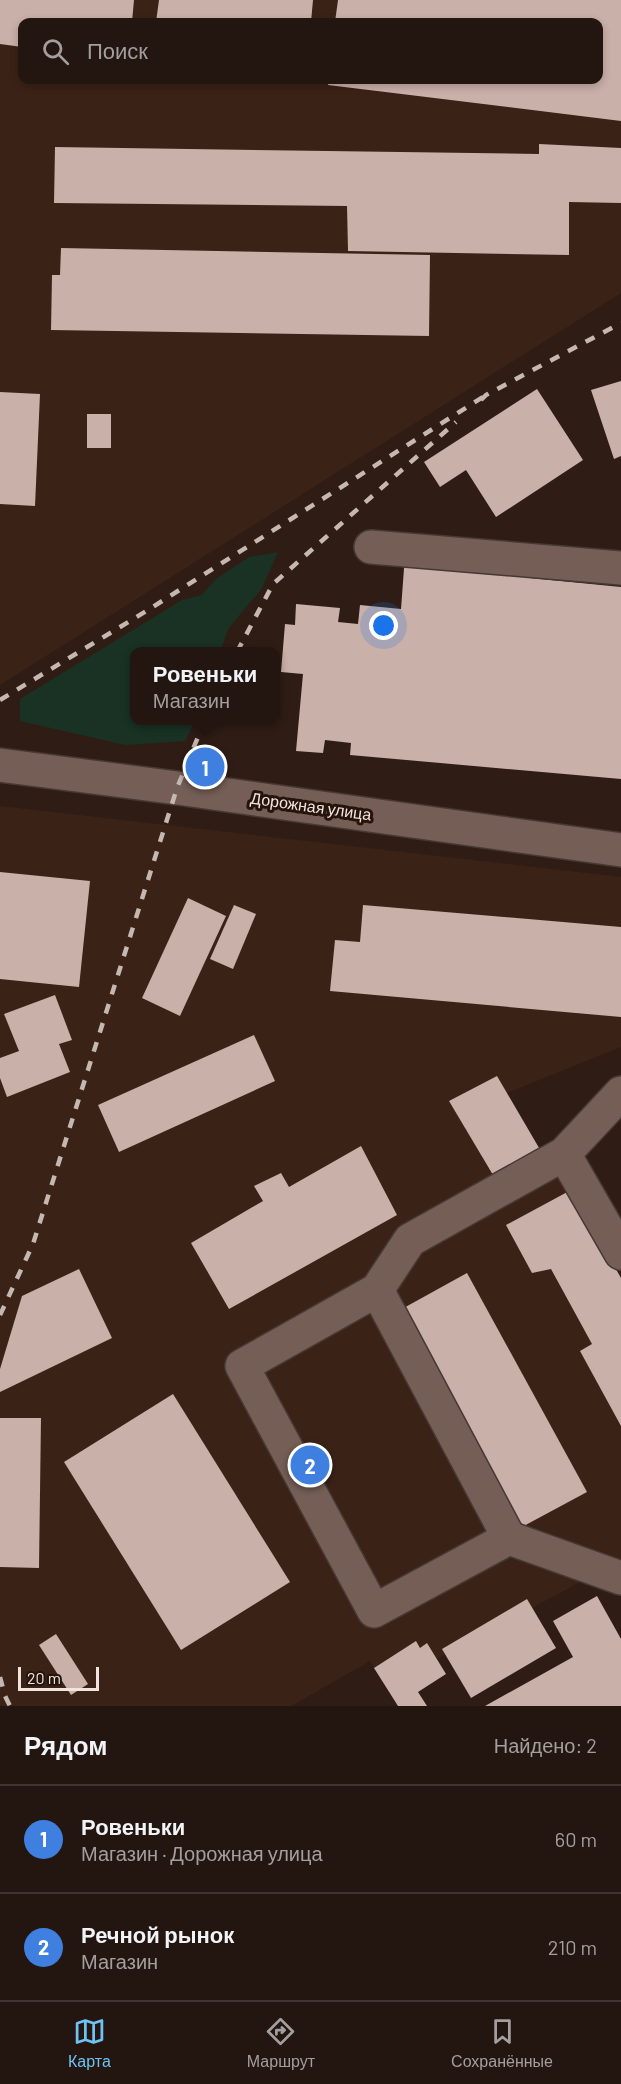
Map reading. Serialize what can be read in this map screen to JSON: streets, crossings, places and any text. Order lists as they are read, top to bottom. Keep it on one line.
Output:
{"streets":{"street":["Дорожная улица"]},"scale_bar":"20 m","page":{"search":"Поиск","popup":["Ровеньки","Магазин"],"pins":["1","2"],"scale":"20 m","heading":["Рядом","Найдено: 2"],"list":[{"mark":"1","name":"Ровеньки","note":"Магазин · Дорожная улица","value":"60 m"},{"mark":"2","name":"Речной рынок","note":"Магазин","value":"210 m"}],"nav":["Карта","Маршрут","Сохранённые"]}}
